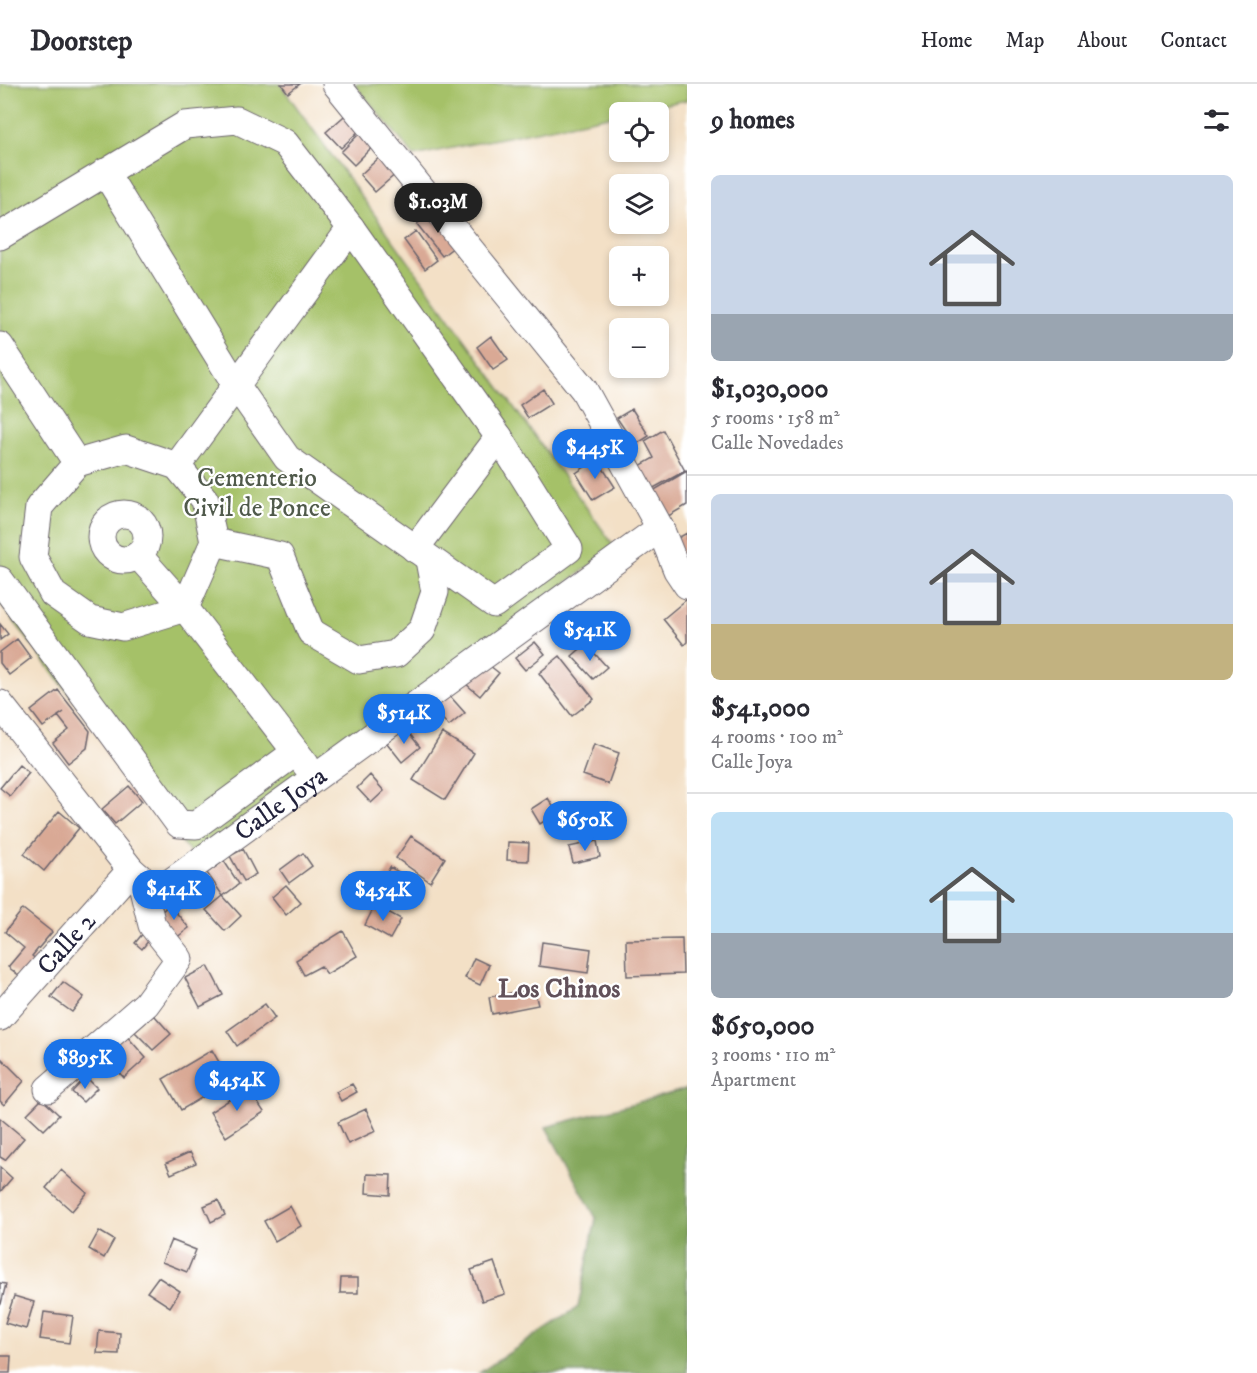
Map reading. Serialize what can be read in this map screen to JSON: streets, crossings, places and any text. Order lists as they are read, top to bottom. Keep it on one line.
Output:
{"streets":{"street":["Calle Joya","Calle 2"]},"crossings":[["Calle Joya","Calle 2"]],"districts":["Los Chinos"],"parks":["Cementerio Civil de Ponce"],"page":{"header":"Doorstep","nav":["Home","Map","About","Contact"],"heading":"9 homes","map_buttons":["+","−"],"list":[{"name":"$1,030,000","note":"5 rooms · 158 m² · Calle Novedades"},{"name":"$541,000","note":"4 rooms · 100 m² · Calle Joya"},{"name":"$650,000","note":"3 rooms · 110 m² · Apartment"}],"price":["$1.03M","$445K","$541K","$514K","$650K","$414K","$454K","$895K","$454K"]}}
